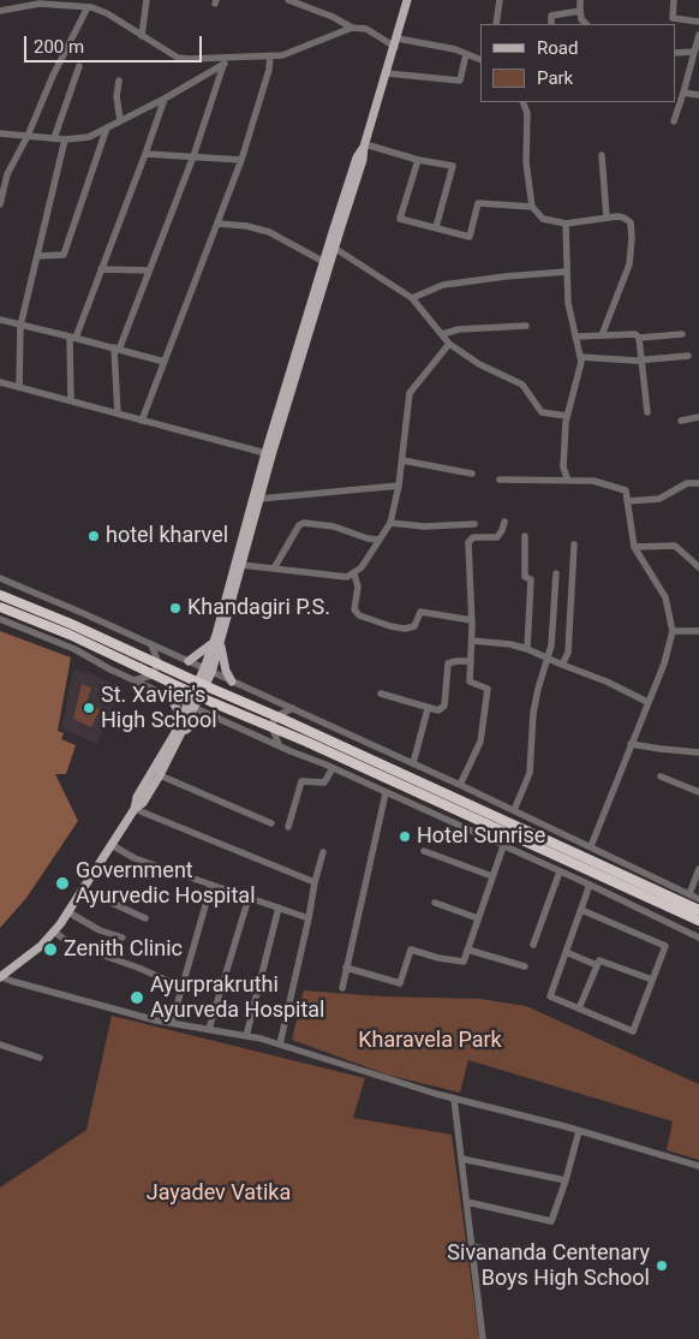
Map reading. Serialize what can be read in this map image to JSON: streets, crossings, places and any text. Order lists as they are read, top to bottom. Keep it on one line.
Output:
{"parks":["Kharavela Park","Jayadev Vatika"],"places":["hotel kharvel","Khandagiri P.S.","St. Xavier's High School","Hotel Sunrise","Government Ayurvedic Hospital","Zenith Clinic","Ayurprakruthi Ayurveda Hospital","Sivananda Centenary Boys High School"],"legend":["Road","Park"],"scale_bar":"200 m"}
